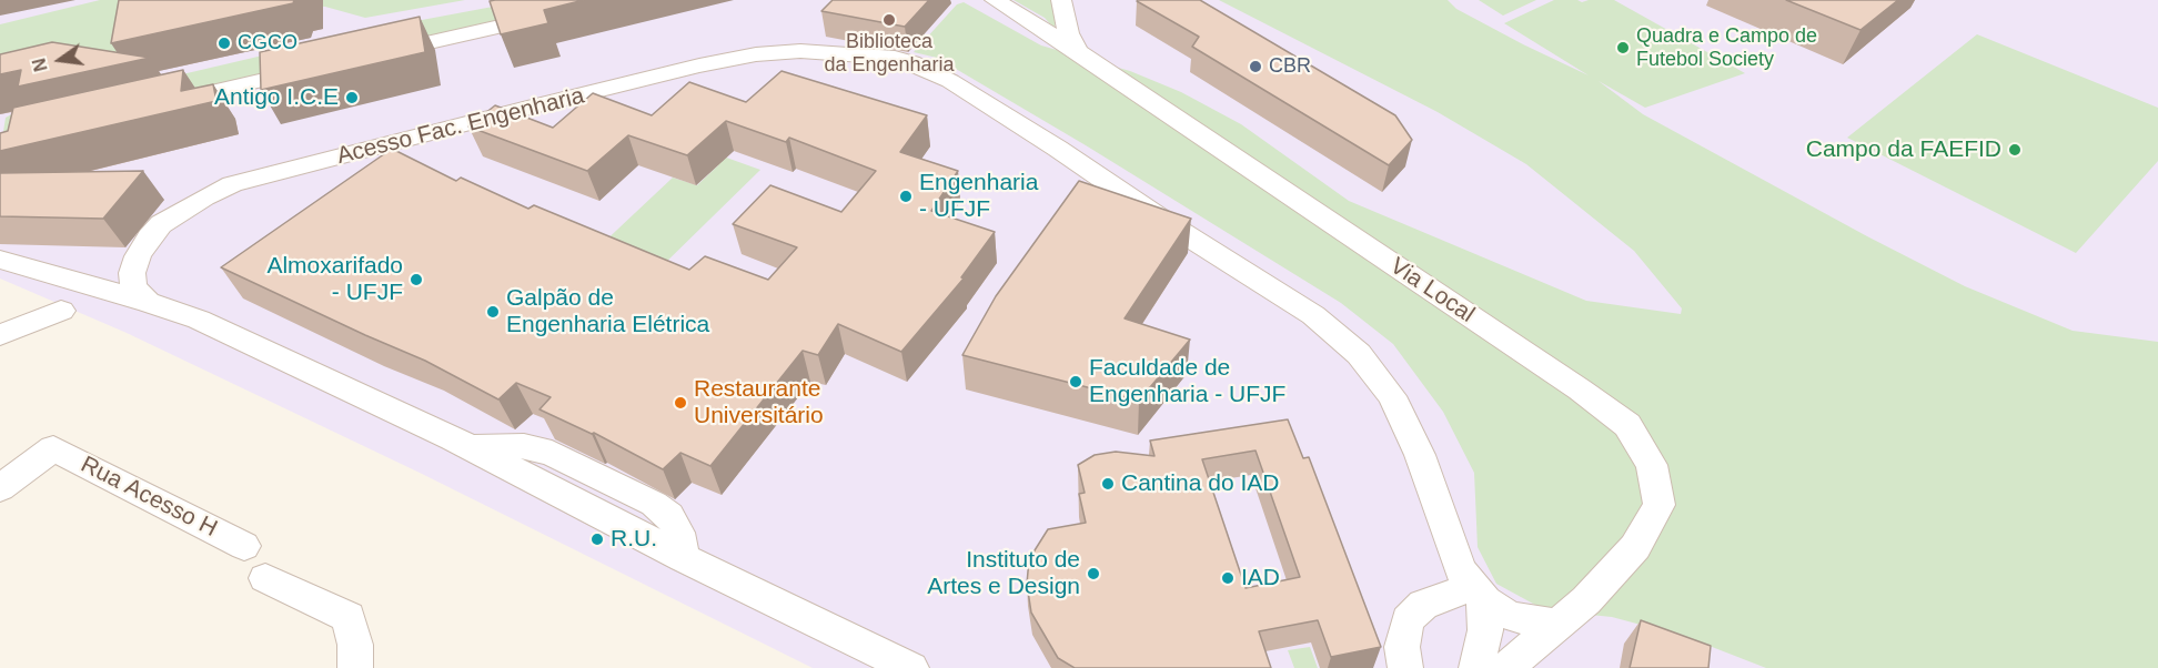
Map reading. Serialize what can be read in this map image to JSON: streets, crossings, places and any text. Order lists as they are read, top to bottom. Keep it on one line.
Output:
{"streets":{"street":["Acesso Fac. Engenharia","Via Local","Rua Acesso H"]},"places":["Biblioteca da Engenharia","CGCO","Quadra e Campo de Futebol Society","CBR","Antigo I.C.E","Campo da FAEFID","Engenharia - UFJF","Almoxarifado - UFJF","Galpão de Engenharia Elétrica","Faculdade de Engenharia - UFJF","Restaurante Universitário","Cantina do IAD","R.U.","Instituto de Artes e Design","IAD"],"north":"left"}
